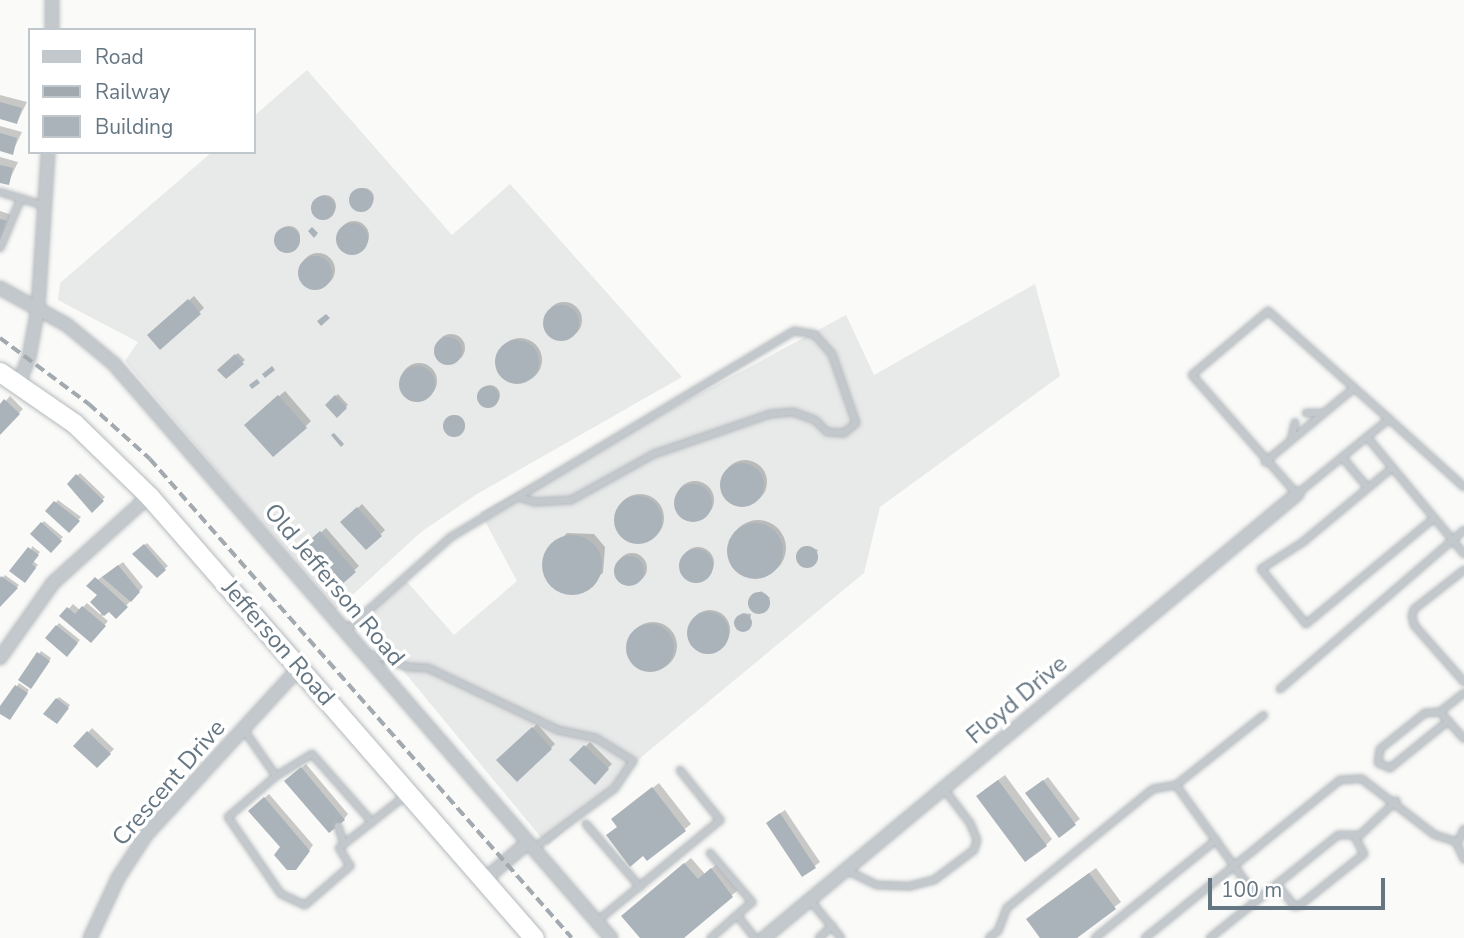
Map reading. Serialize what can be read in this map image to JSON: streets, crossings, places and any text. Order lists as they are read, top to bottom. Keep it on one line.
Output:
{"streets":{"highway":["Jefferson Road"],"street":["Old Jefferson Road","Floyd Drive","Crescent Drive"]},"crossings":[["Jefferson Road","Crescent Drive"]],"legend":["Road","Railway","Building"],"scale_bar":"100 m"}
